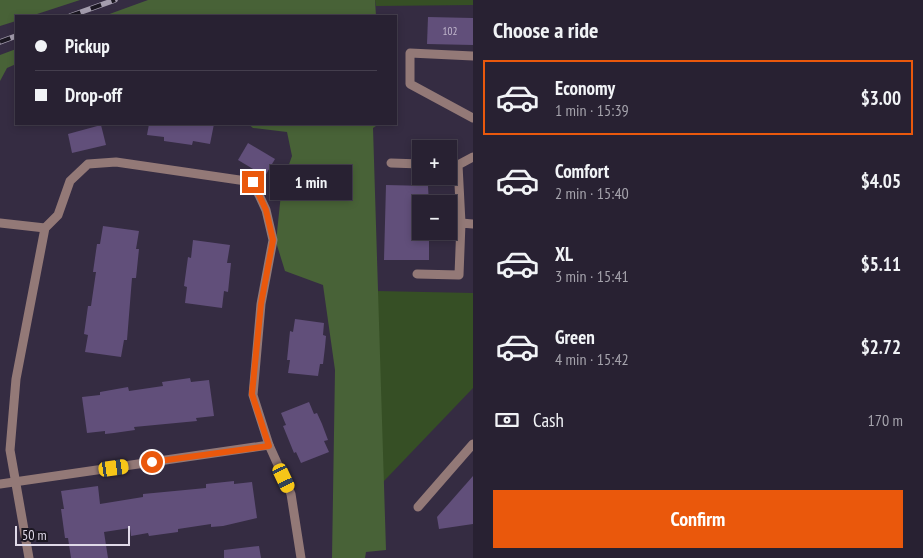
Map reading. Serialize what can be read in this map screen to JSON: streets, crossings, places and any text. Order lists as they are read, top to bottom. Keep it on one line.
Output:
{"house_numbers":["102"],"scale_bar":"50 m","page":{"heading":"Choose a ride","banner":["Pickup","Drop-off"],"list":[{"name":"Economy","note":"1 min · 15:39","value":"$3.00"},{"name":"Comfort","note":"2 min · 15:40","value":"$4.05"},{"name":"XL","note":"3 min · 15:41","value":"$5.11"},{"name":"Green","note":"4 min · 15:42","value":"$2.72"}],"map_buttons":["+","−"],"bubble":"1 min","pay":["Cash","170 m"],"buttons":"Confirm","scale":"50 m"}}
